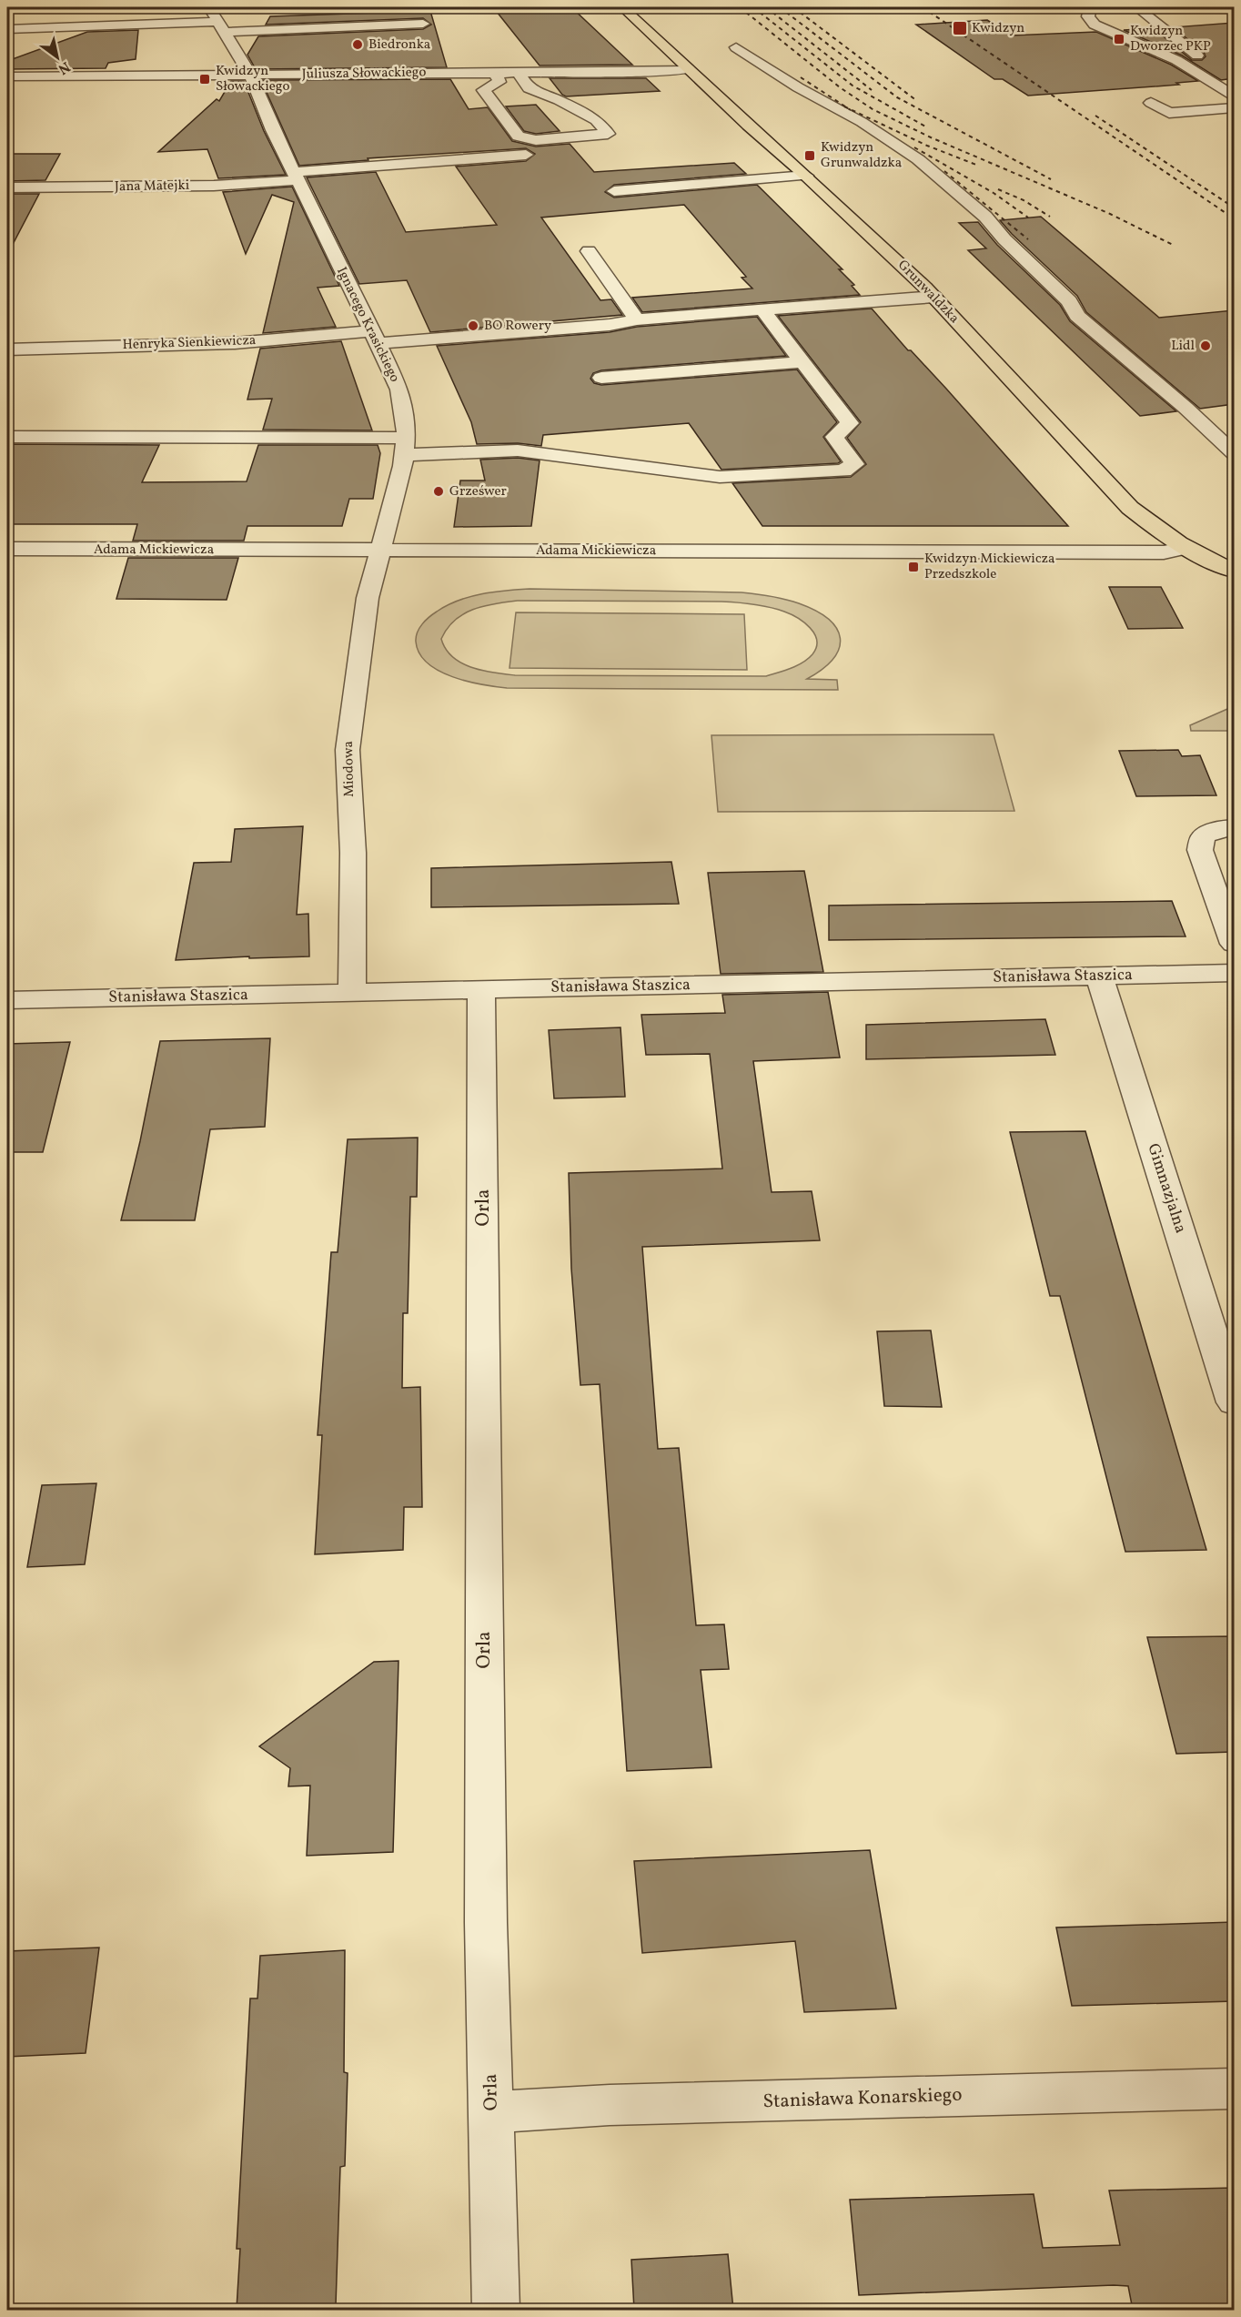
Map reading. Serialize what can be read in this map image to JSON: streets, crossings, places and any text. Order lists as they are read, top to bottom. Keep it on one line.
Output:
{"streets":{"main road":["Grunwaldzka"],"street":["Juliusza Słowackiego","Jana Matejki","Ignacego Krasickiego","Henryka Sienkiewicza","Adama Mickiewicza","Miodowa","Stanisława Staszica","Gimnazjalna","Orla","Stanisława Konarskiego"]},"crossings":[["Juliusza Słowackiego","Grunwaldzka"],["Juliusza Słowackiego","Ignacego Krasickiego"],["Jana Matejki","Ignacego Krasickiego"],["Grunwaldzka","Henryka Sienkiewicza"],["Grunwaldzka","Adama Mickiewicza"],["Ignacego Krasickiego","Henryka Sienkiewicza"],["Ignacego Krasickiego","Adama Mickiewicza"],["Ignacego Krasickiego","Miodowa"],["Adama Mickiewicza","Miodowa"],["Miodowa","Stanisława Staszica"],["Stanisława Staszica","Gimnazjalna"],["Stanisława Staszica","Orla"],["Orla","Stanisława Konarskiego"]],"places":{"transit":["Kwidzyn","Kwidzyn Dworzec PKP","Kwidzyn Słowackiego","Kwidzyn Grunwaldzka","Kwidzyn Mickiewicza Przedszkole"],"other":["Biedronka","BO Rowery","Lidl","Grześwer"]},"north":"bottom right"}
